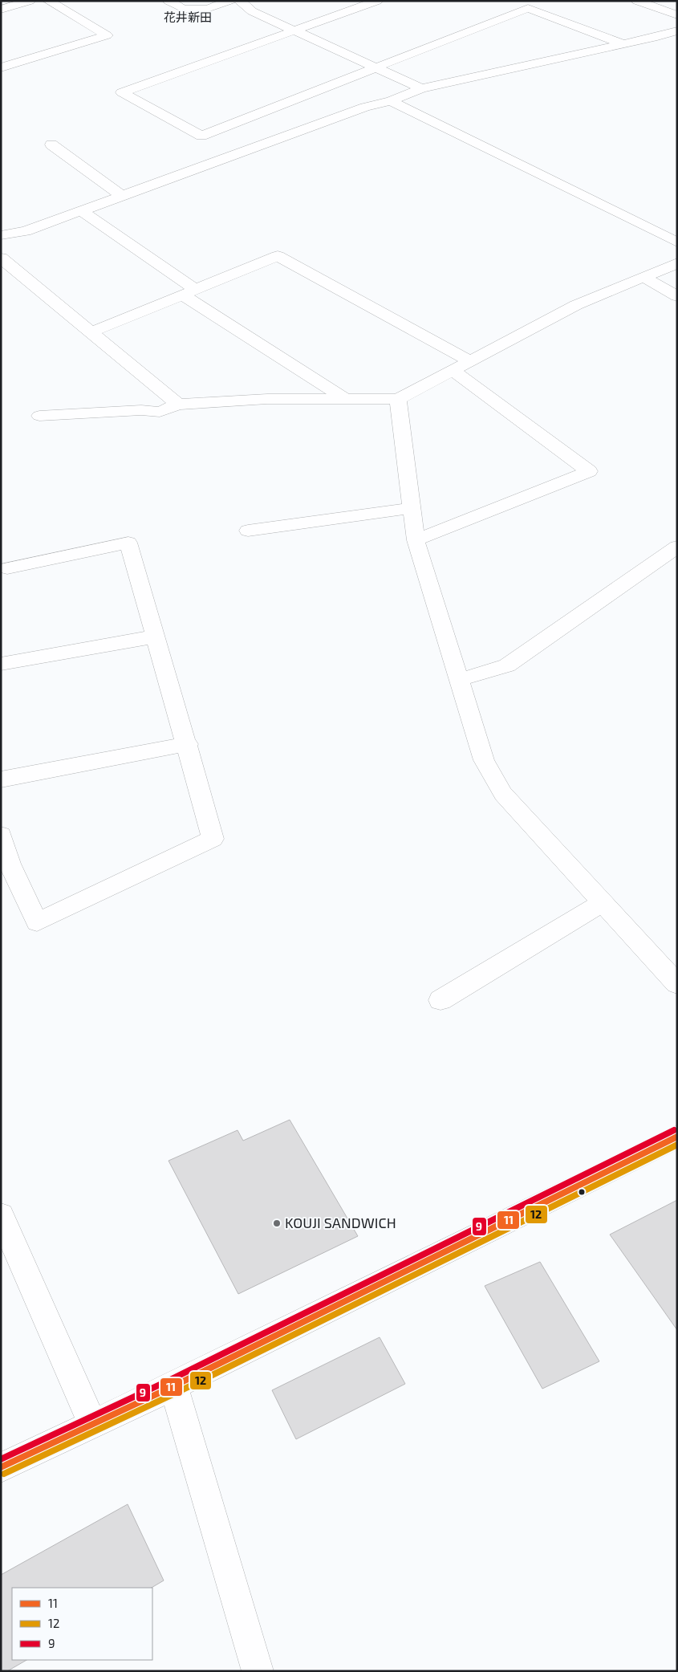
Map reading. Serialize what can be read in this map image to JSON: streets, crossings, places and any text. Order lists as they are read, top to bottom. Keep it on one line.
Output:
{"districts":["花井新田"],"places":["KOUJI SANDWICH"],"lines":["transit line 9","transit line 11","transit line 12"],"legend":["11","12","9"]}
